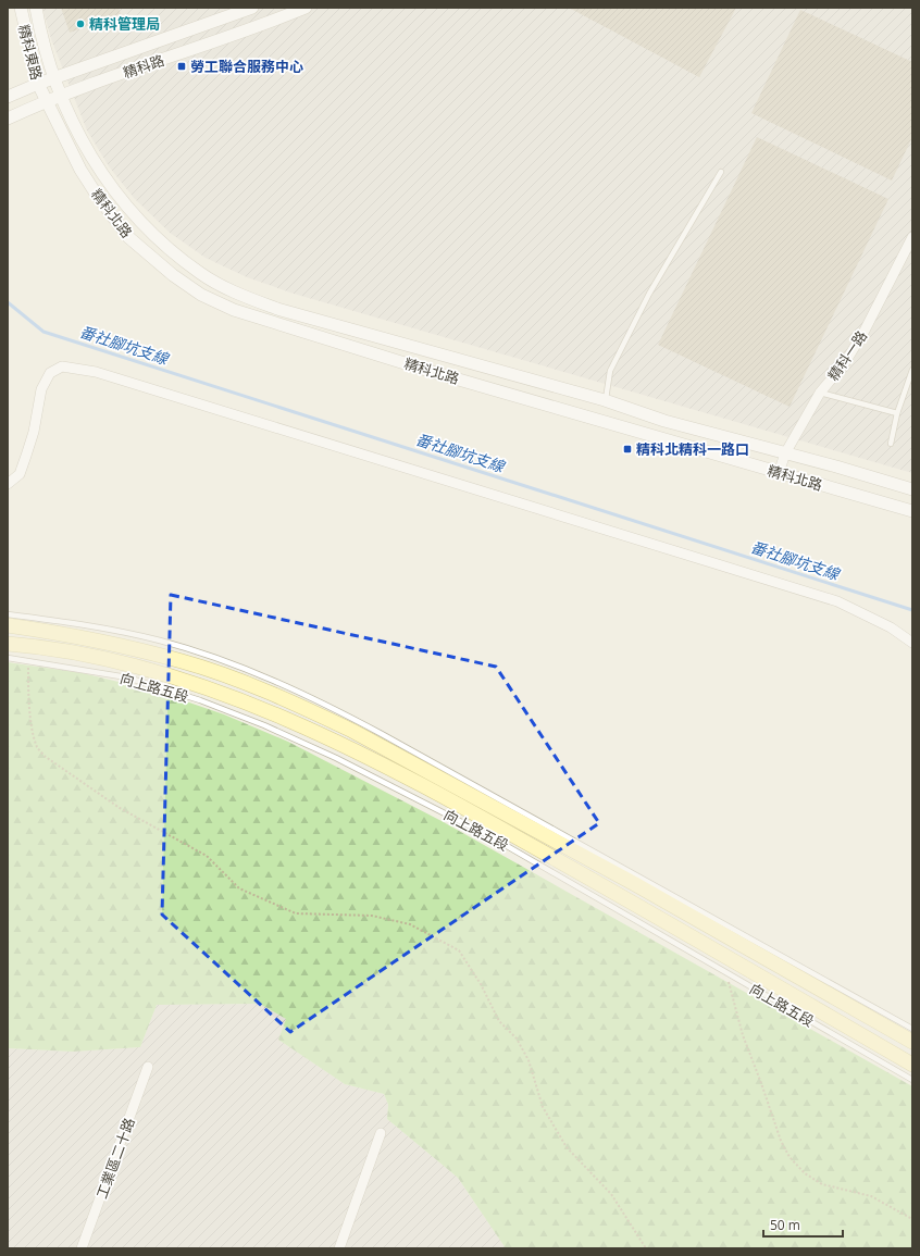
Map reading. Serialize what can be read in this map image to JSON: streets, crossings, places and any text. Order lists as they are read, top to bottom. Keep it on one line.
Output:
{"streets":{"main road":["向上路五段"],"street":["精科東路","精科路","精科北路","精科一路","工業區二十路"]},"crossings":[["精科東路","精科路"],["精科東路","精科北路"],["精科路","精科北路"],["精科北路","精科一路"]],"water":["番社腳坑支線"],"places":{"other":["精科管理局"],"transit":["勞工聯合服務中心","精科北精科一路口"]},"scale_bar":"50 m"}
